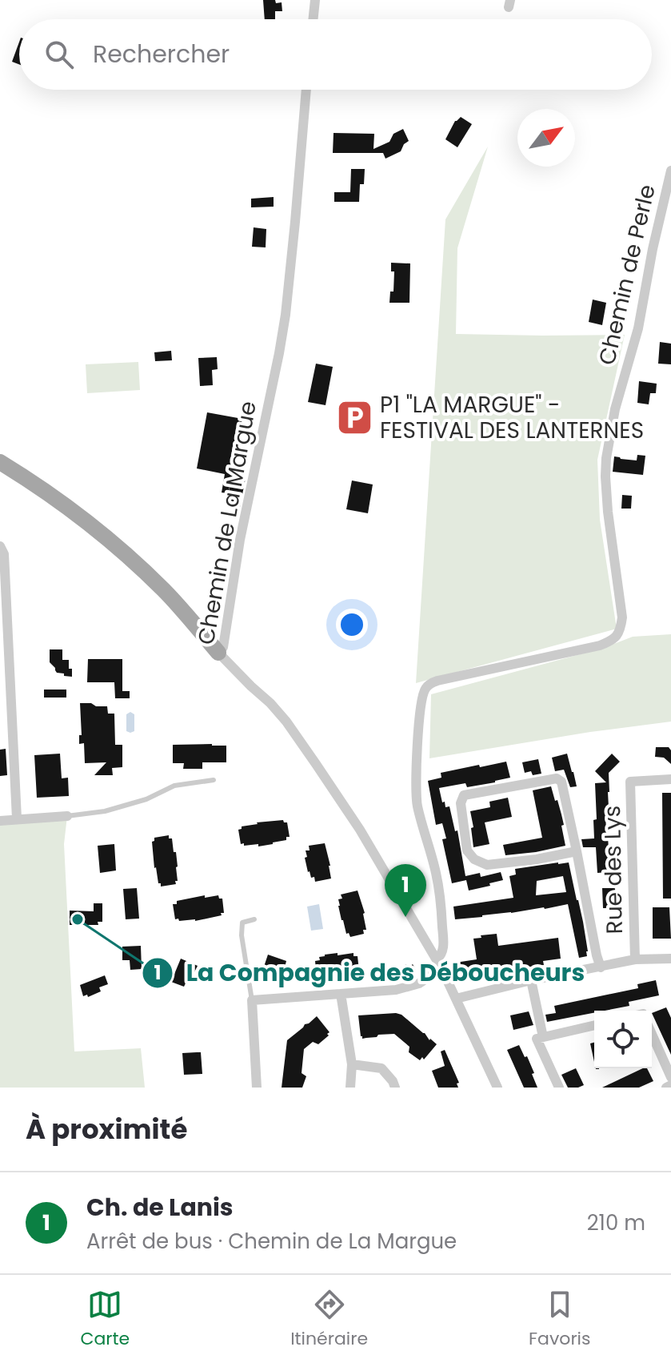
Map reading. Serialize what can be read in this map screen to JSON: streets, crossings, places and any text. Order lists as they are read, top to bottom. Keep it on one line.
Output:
{"streets":{"street":["Chemin de Perle","Chemin de La Margue","Rue des Lys"]},"crossings":[["Chemin de Perle","Chemin de La Margue"]],"places":{"parking":["P1 \"LA MARGUE\" - FESTIVAL DES LANTERNES"],"other":["La Compagnie des Déboucheurs"]},"north":"top right","page":{"search":"Rechercher","pins":"1","heading":"À proximité","list":[{"mark":"1","name":"Ch. de Lanis","note":"Arrêt de bus · Chemin de La Margue","value":"210 m"}],"nav":["Carte","Itinéraire","Favoris"]}}
